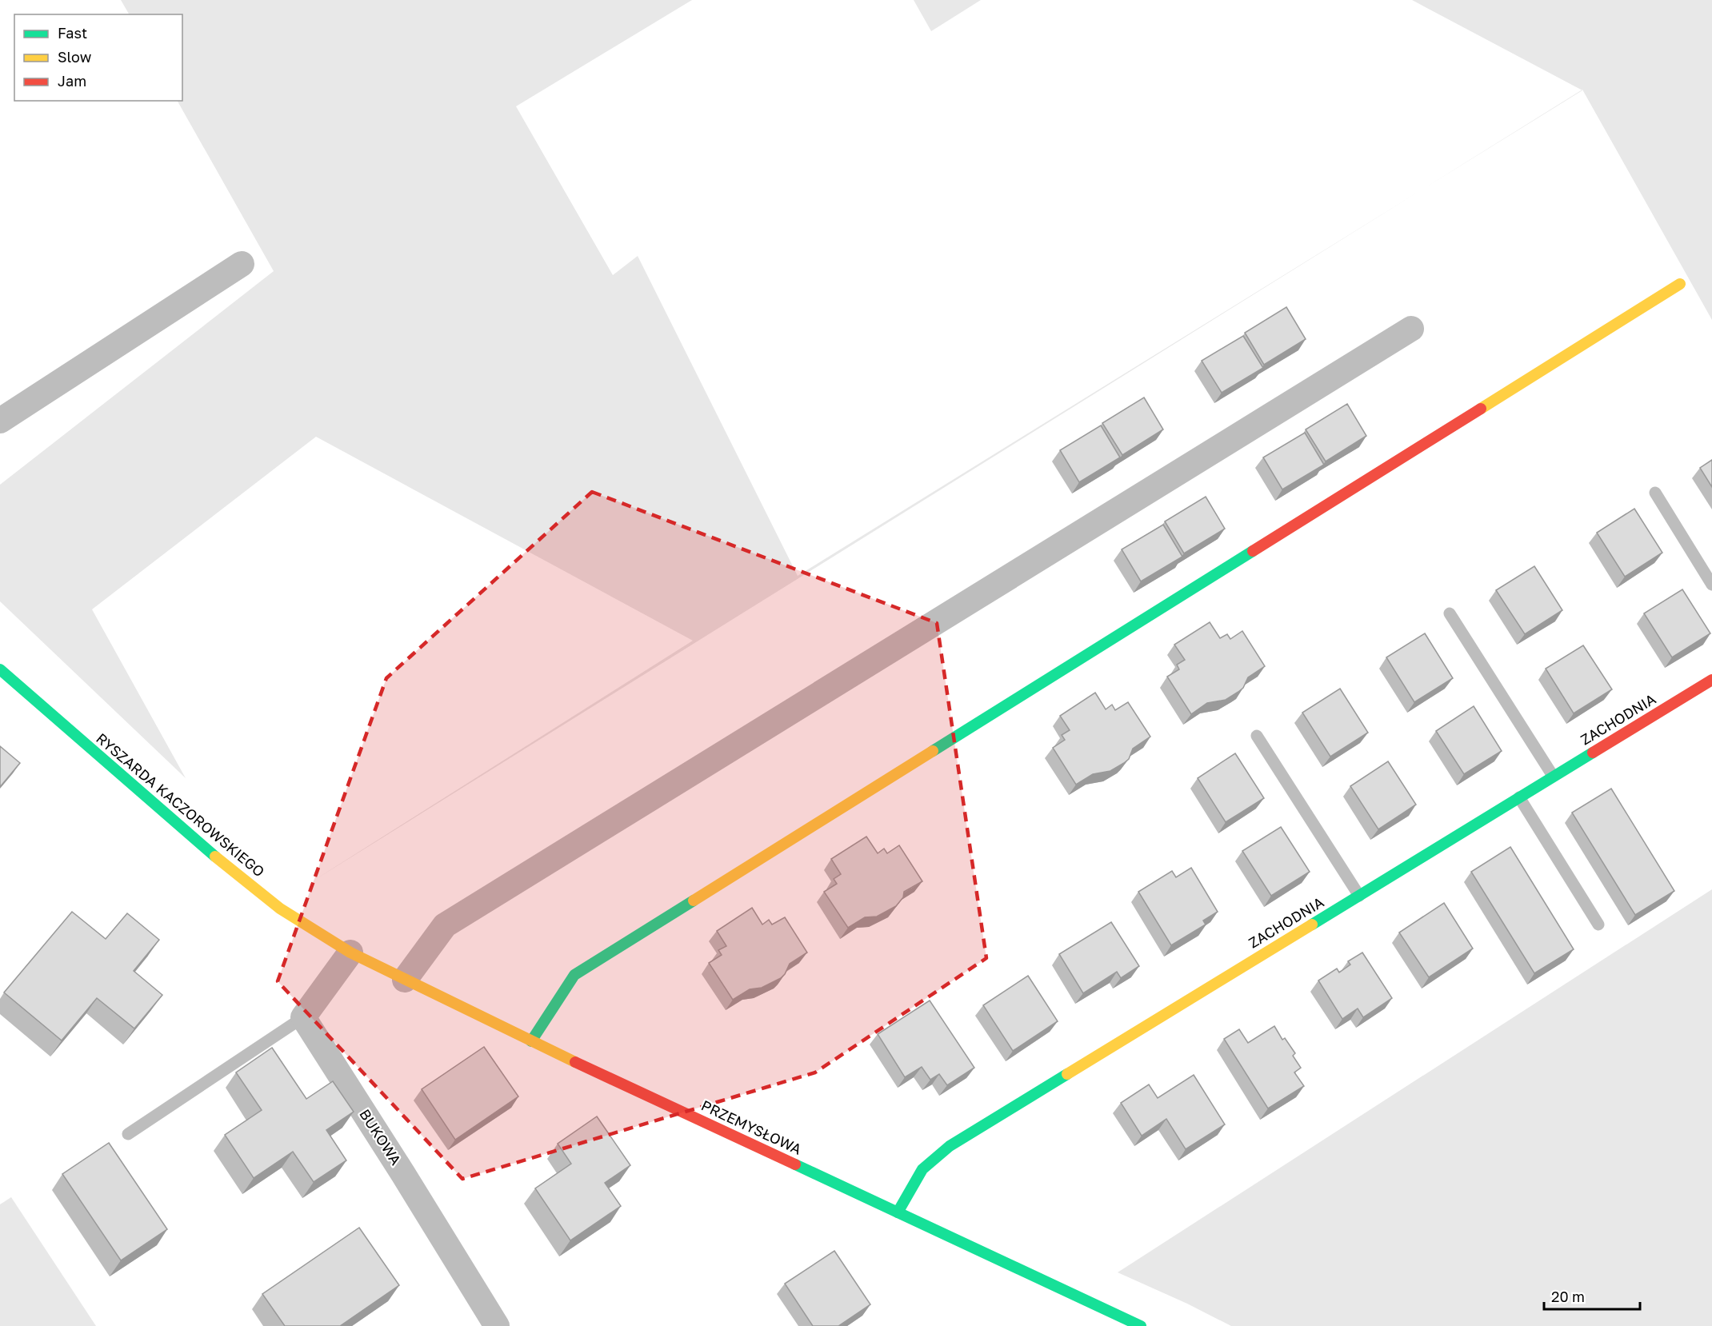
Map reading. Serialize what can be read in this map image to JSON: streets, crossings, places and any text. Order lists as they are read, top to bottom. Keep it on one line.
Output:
{"streets":{"street":["ZACHODNIA","RYSZARDA KACZOROWSKIEGO","PRZEMYSŁOWA","BUKOWA"]},"crossings":[["ZACHODNIA","PRZEMYSŁOWA"],["RYSZARDA KACZOROWSKIEGO","PRZEMYSŁOWA"]],"legend":["Fast","Slow","Jam"],"scale_bar":"20 m"}
